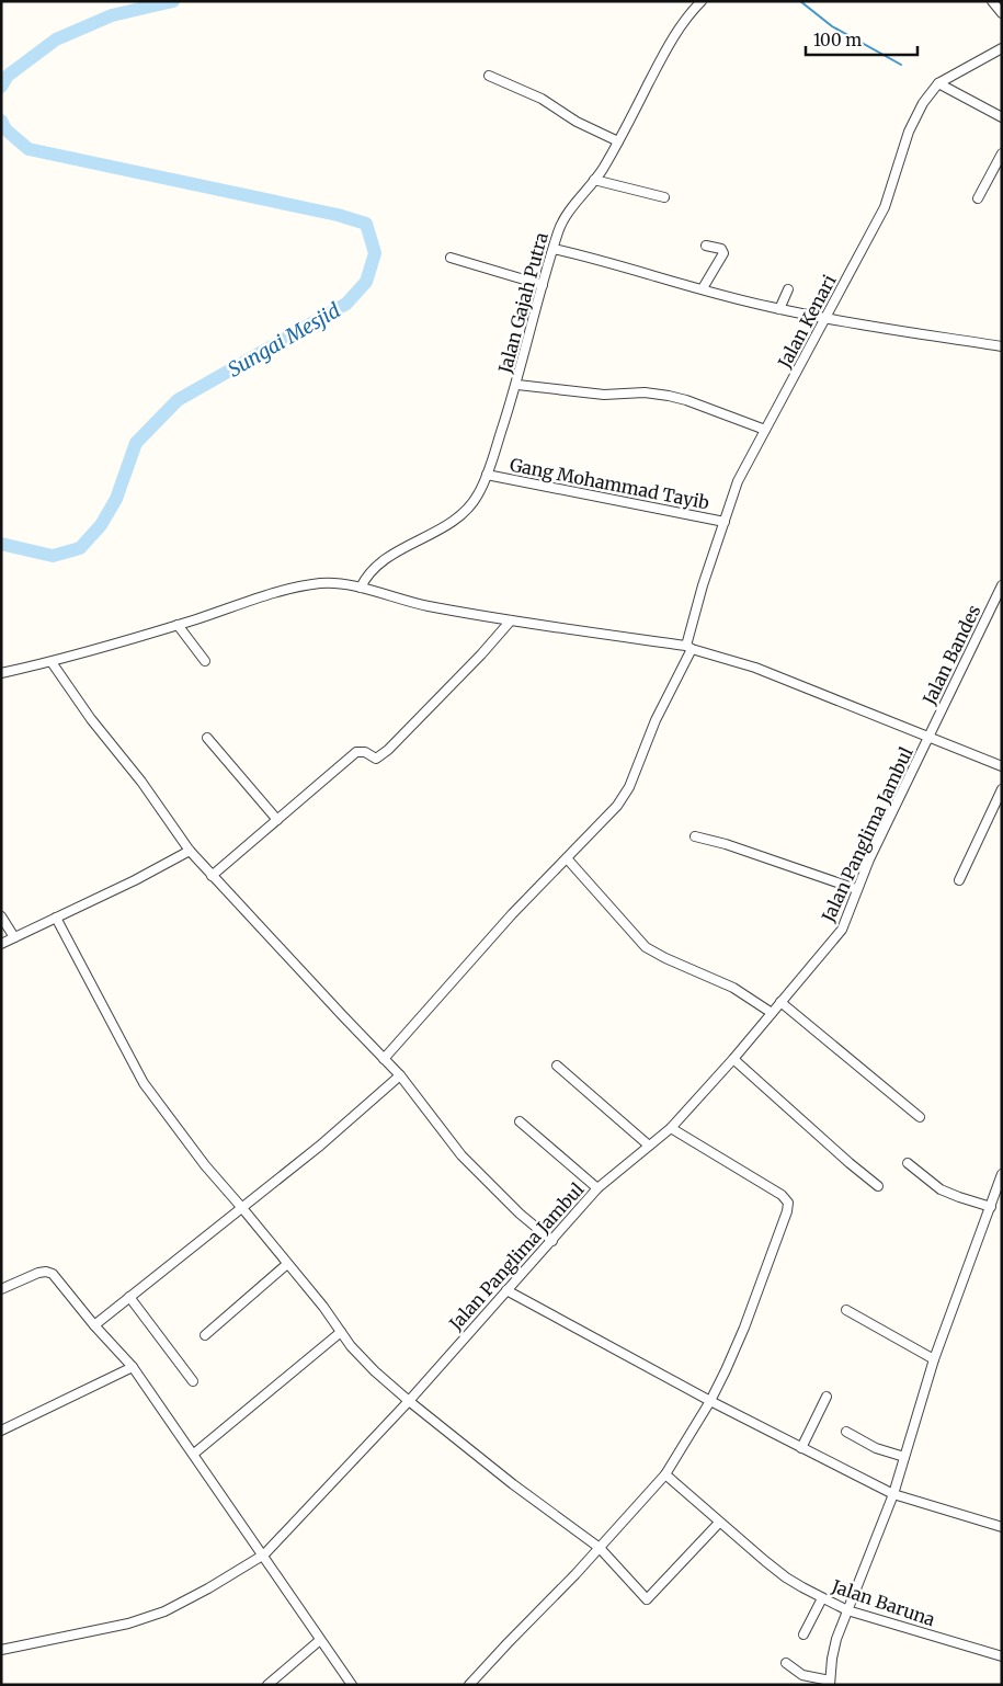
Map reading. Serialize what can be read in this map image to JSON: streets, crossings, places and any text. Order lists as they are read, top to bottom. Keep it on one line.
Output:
{"streets":{"street":["Jalan Gajah Putra","Jalan Kenari","Gang Mohammad Tayib","Jalan Bandes","Jalan Panglima Jambul","Jalan Baruna"]},"crossings":[["Jalan Gajah Putra","Gang Mohammad Tayib"],["Jalan Kenari","Gang Mohammad Tayib"],["Jalan Bandes","Jalan Panglima Jambul"]],"water":["Sungai Mesjid"],"scale_bar":"100 m"}
